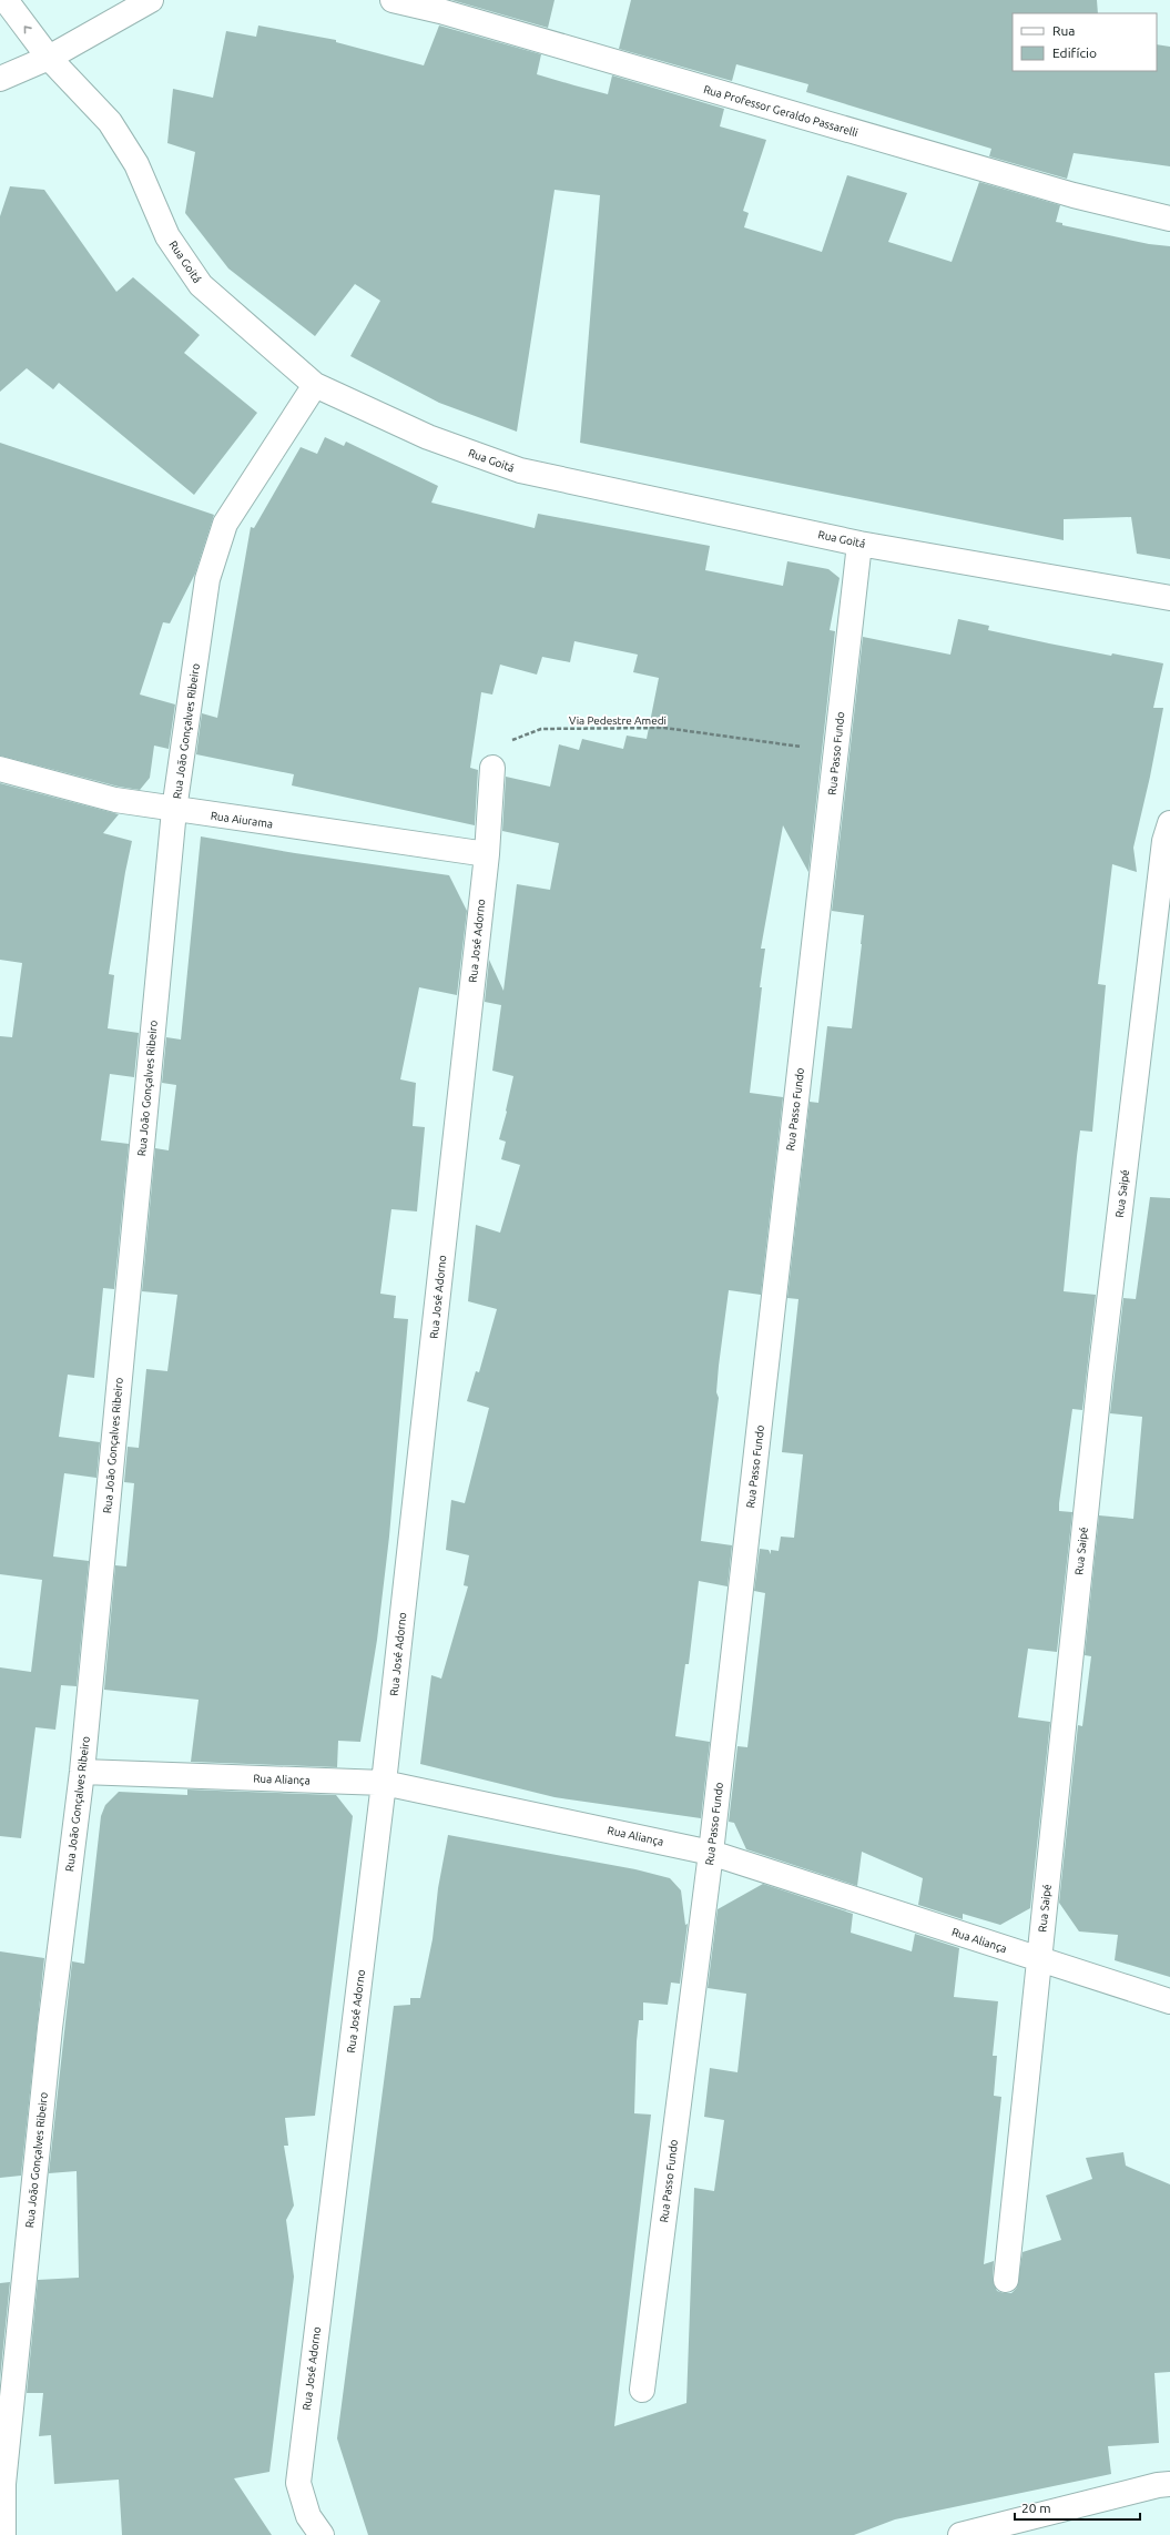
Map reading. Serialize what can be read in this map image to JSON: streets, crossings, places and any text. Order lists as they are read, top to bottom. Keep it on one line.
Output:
{"streets":{"street":["Rua Professor Geraldo Passarelli","Rua Goitá","Rua João Gonçalves Ribeiro","Rua Passo Fundo","Rua Aiurama","Rua José Adorno","Rua Saipé","Rua Aliança"],"path":["Via Pedestre Amedi"]},"crossings":[["Rua Goitá","Rua João Gonçalves Ribeiro"],["Rua Goitá","Rua Passo Fundo"],["Via Pedestre Amedi","Rua Passo Fundo"],["Via Pedestre Amedi","Rua José Adorno"],["Rua João Gonçalves Ribeiro","Rua Aiurama"],["Rua João Gonçalves Ribeiro","Rua Aliança"],["Rua Passo Fundo","Rua Aliança"],["Rua Aiurama","Rua José Adorno"],["Rua José Adorno","Rua Aliança"],["Rua Saipé","Rua Aliança"]],"legend":["Rua","Edifício"],"scale_bar":"20 m"}
